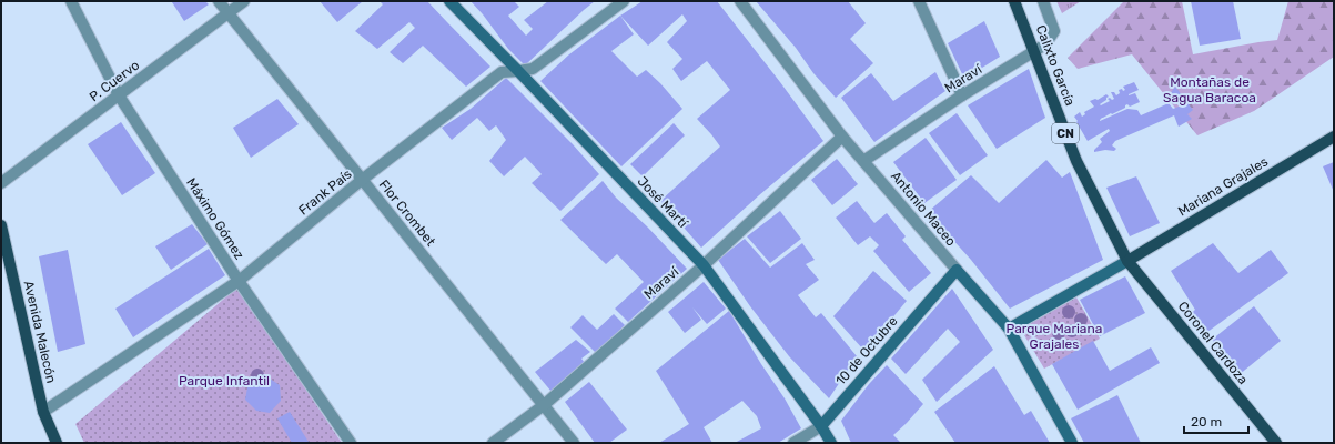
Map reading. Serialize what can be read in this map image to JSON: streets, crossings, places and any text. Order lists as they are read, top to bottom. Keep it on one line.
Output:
{"streets":{"main road":["Calixto García","CN","Mariana Grajales","José Martí","Antonio Maceo","Avenida Malecón","Coronel Cardoza","10 de Octubre"],"street":["Maraví","P. Cuervo","Frank País","Flor Crombet","Máximo Gómez"]},"crossings":[["Calixto García","Maraví"],["Calixto García","Mariana Grajales"],["Calixto García","Coronel Cardoza"],["Maraví","José Martí"],["Maraví","Antonio Maceo"],["Maraví","Flor Crombet"],["P. Cuervo","Flor Crombet"],["P. Cuervo","Máximo Gómez"],["Mariana Grajales","Coronel Cardoza"],["Frank País","José Martí"],["Frank País","Flor Crombet"],["Frank País","Máximo Gómez"],["Frank País","Avenida Malecón"],["José Martí","10 de Octubre"],["Antonio Maceo","10 de Octubre"]],"parks":["Montañas de Sagua Baracoa","Parque Mariana Grajales","Parque Infantil"],"scale_bar":"20 m"}
